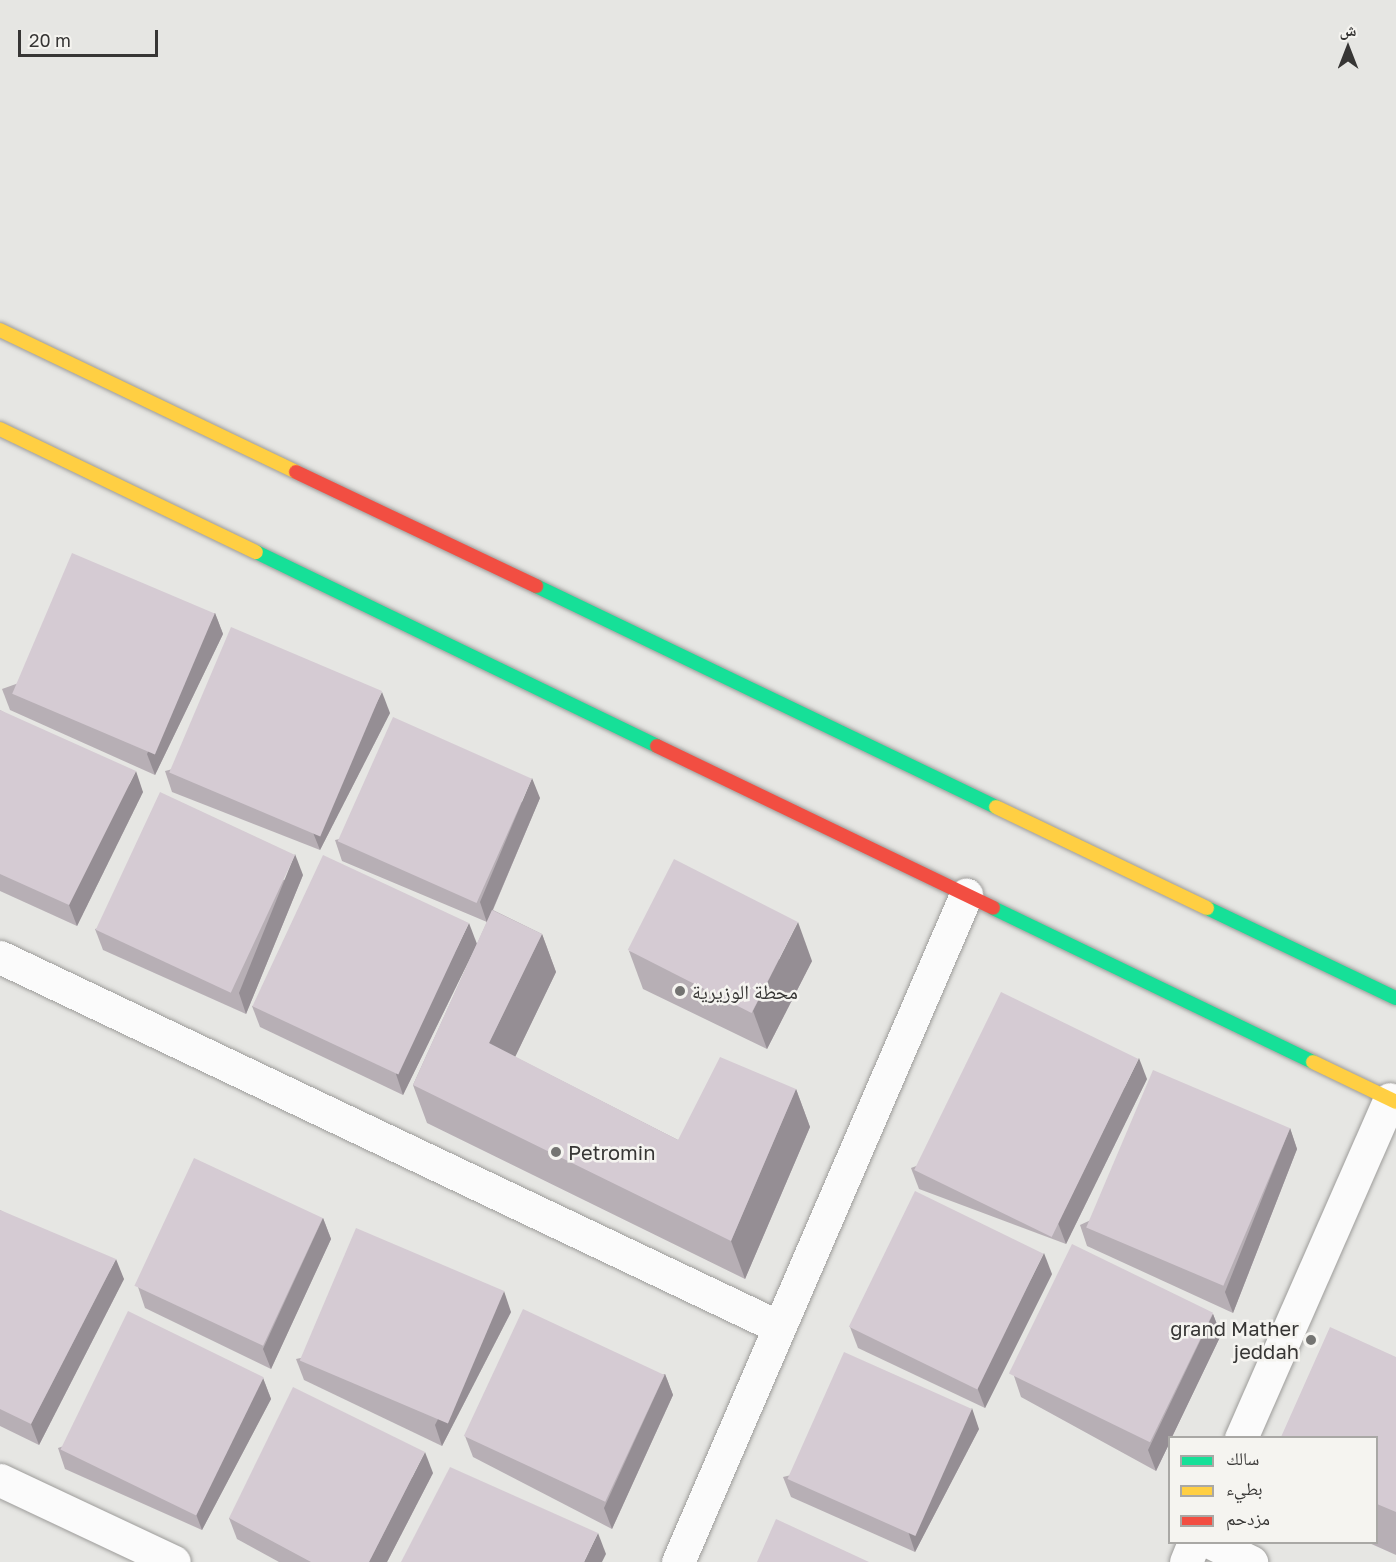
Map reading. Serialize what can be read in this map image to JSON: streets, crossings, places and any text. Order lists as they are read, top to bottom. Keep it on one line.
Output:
{"places":["محطة الوزيرية","Petromin","grand Mather jeddah"],"legend":["سالك","بطيء","مزدحم"],"scale_bar":"20 m","north":"top"}
